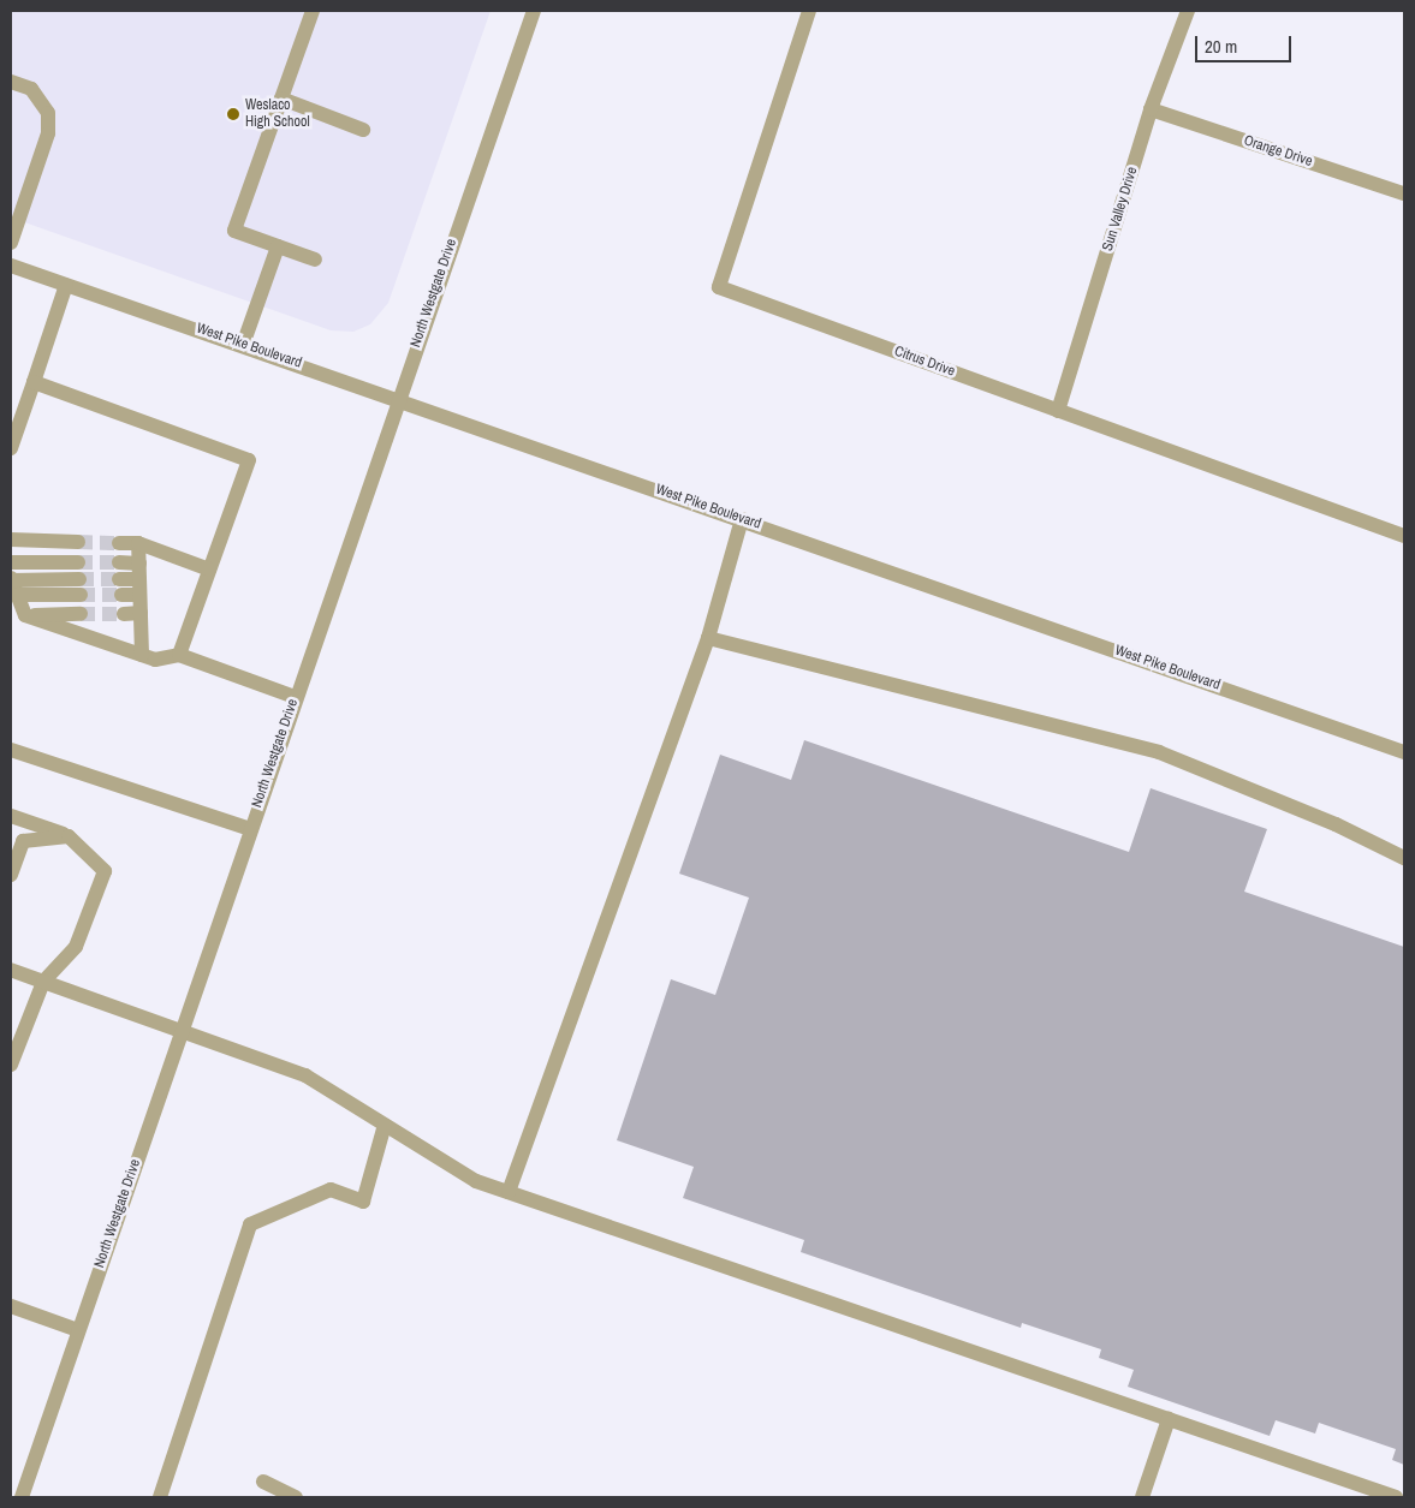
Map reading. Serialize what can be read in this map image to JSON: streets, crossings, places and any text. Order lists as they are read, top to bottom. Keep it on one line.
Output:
{"streets":{"street":["Orange Drive","Sun Valley Drive","North Westgate Drive","West Pike Boulevard","Citrus Drive"]},"crossings":[["Orange Drive","Sun Valley Drive"],["Sun Valley Drive","Citrus Drive"],["North Westgate Drive","West Pike Boulevard"]],"places":["Weslaco High School"],"scale_bar":"20 m"}
